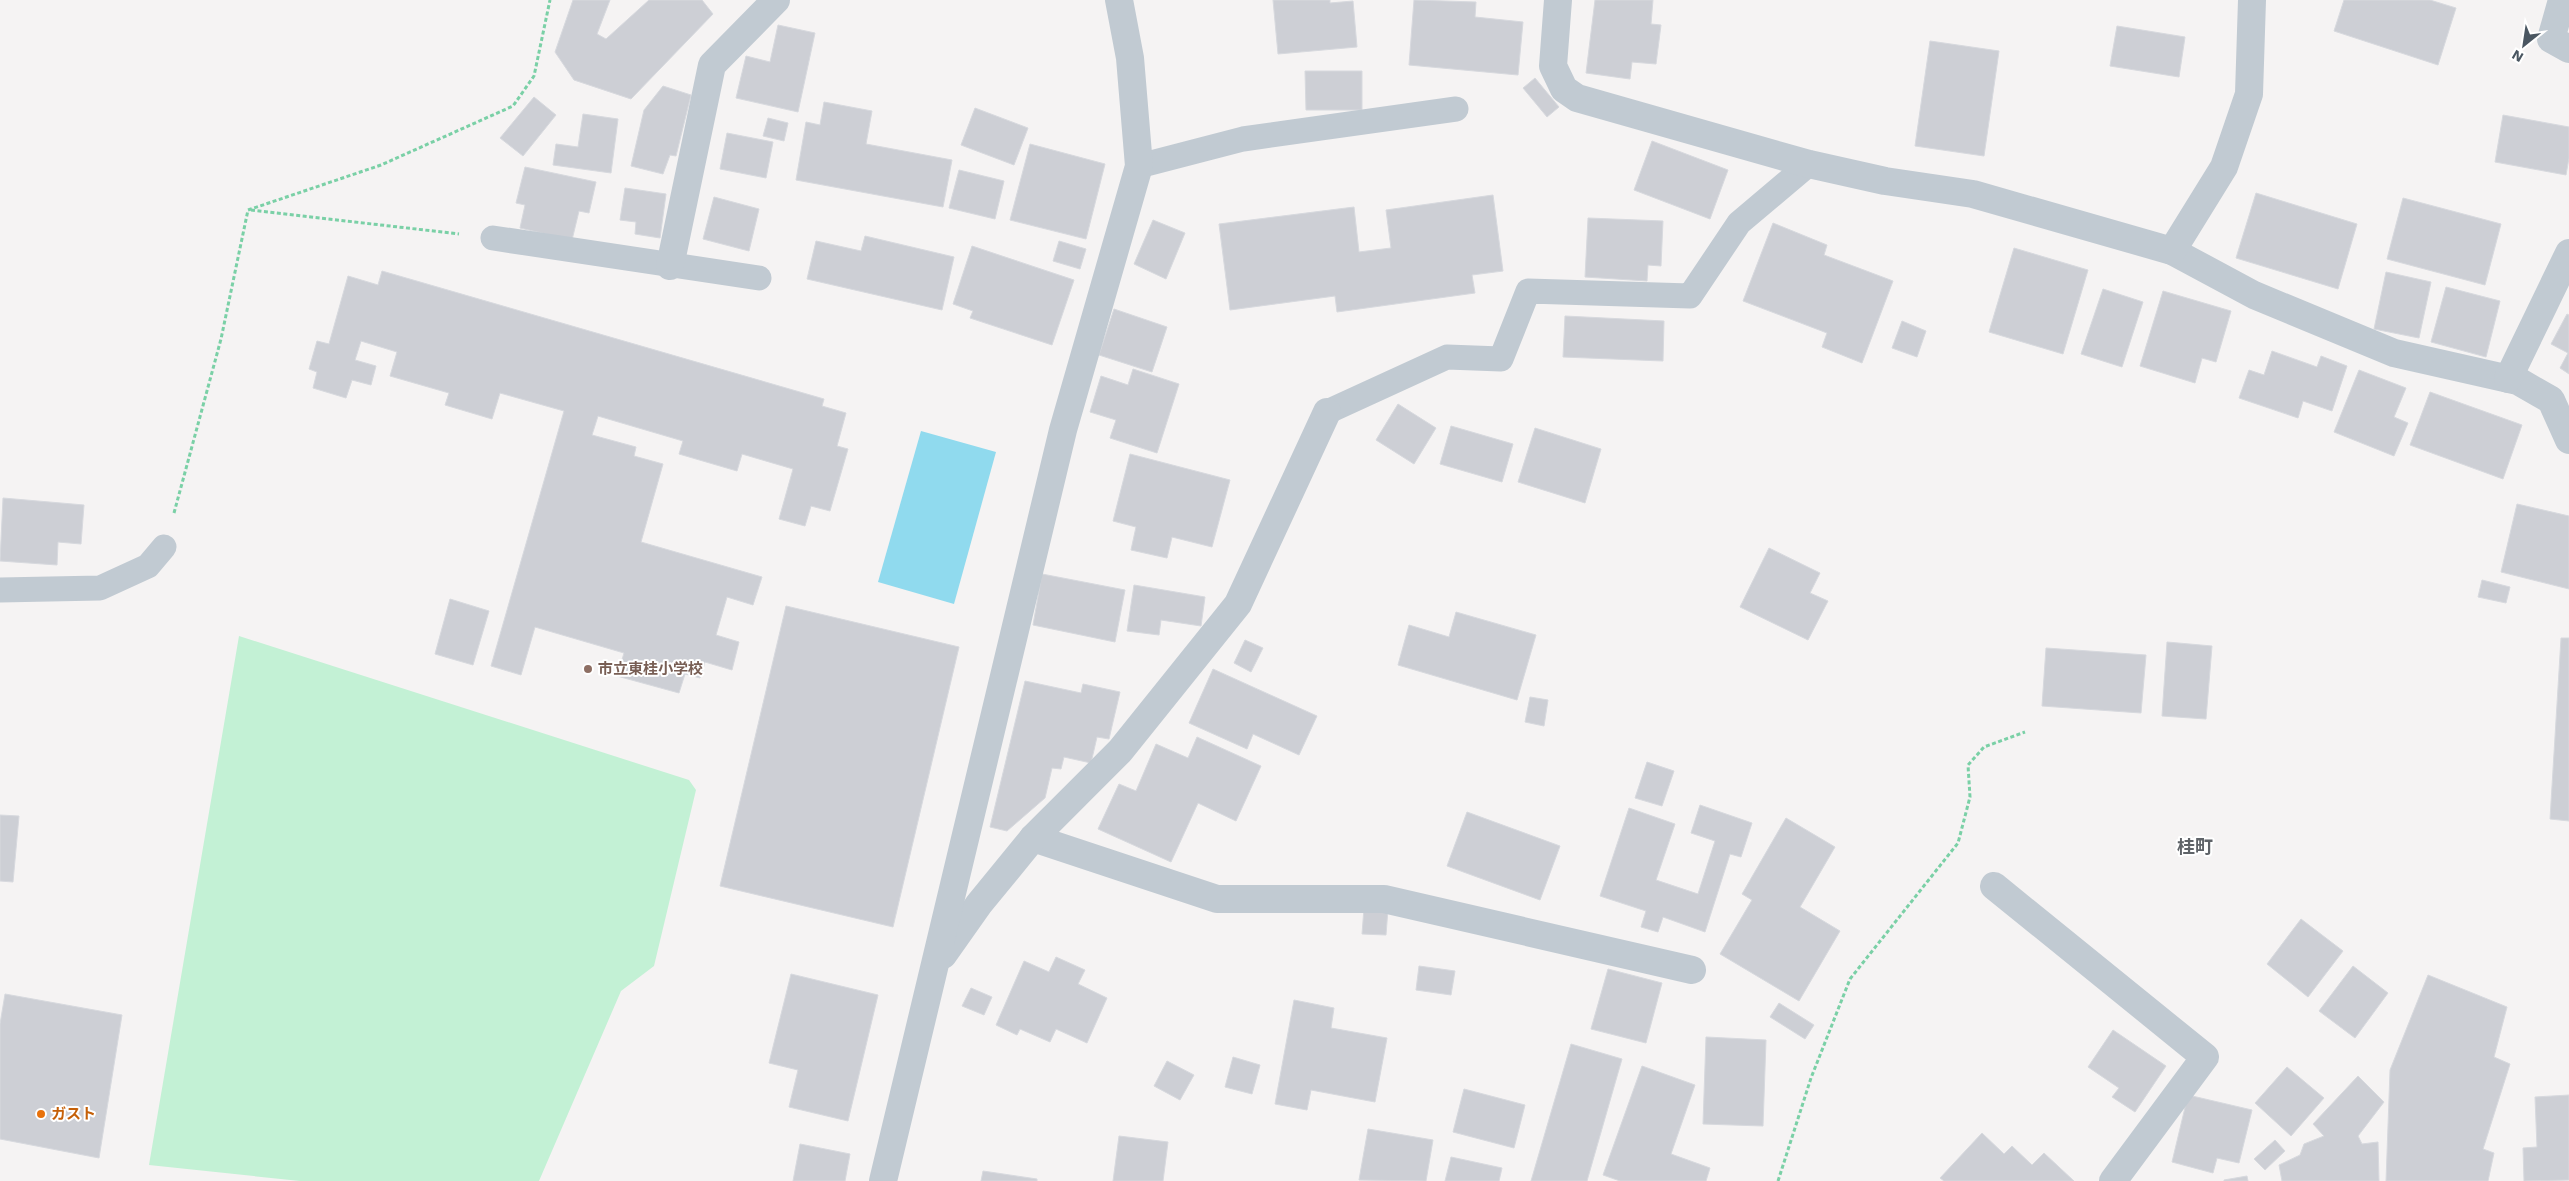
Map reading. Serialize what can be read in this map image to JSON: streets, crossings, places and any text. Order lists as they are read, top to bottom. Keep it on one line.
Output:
{"districts":["桂町"],"places":["市立東桂小学校","ガスト"],"north":"bottom left"}
